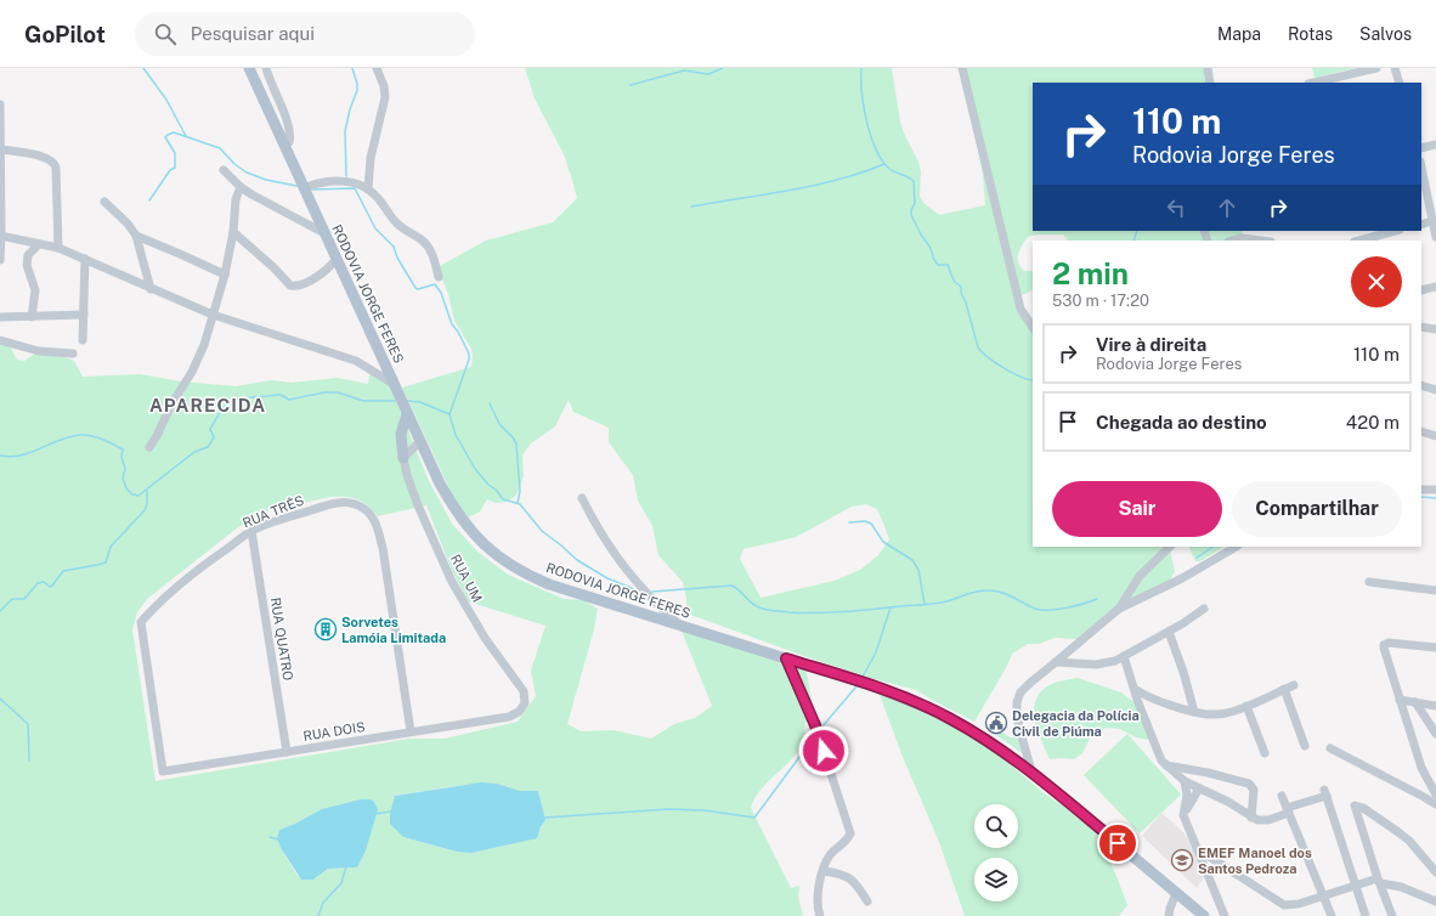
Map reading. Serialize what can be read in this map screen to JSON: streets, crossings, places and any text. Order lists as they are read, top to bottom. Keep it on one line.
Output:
{"streets":{"main road":["RODOVIA JORGE FERES"],"street":["RUA TRÊS","RUA UM","RUA QUATRO","RUA DOIS"]},"crossings":[["RUA TRÊS","RUA QUATRO"],["RUA TRÊS","RUA DOIS"],["RUA UM","RUA DOIS"],["RUA QUATRO","RUA DOIS"]],"districts":["APARECIDA"],"places":{"building":["Sorvetes Lamóia Limitada"],"public building":["Delegacia da Polícia Civil de Piúma"],"school or university":["EMEF Manoel dos Santos Pedroza"]},"page":{"header":"GoPilot","search":"Pesquisar aqui","nav":["Mapa","Rotas","Salvos"],"turn":["110 m","Rodovia Jorge Feres"],"heading":["2 min","530 m · 17:20"],"list":[{"name":"Vire à direita","note":"Rodovia Jorge Feres","value":"110 m"},{"name":"Chegada ao destino","value":"420 m"}],"buttons":["Sair","Compartilhar"]}}
